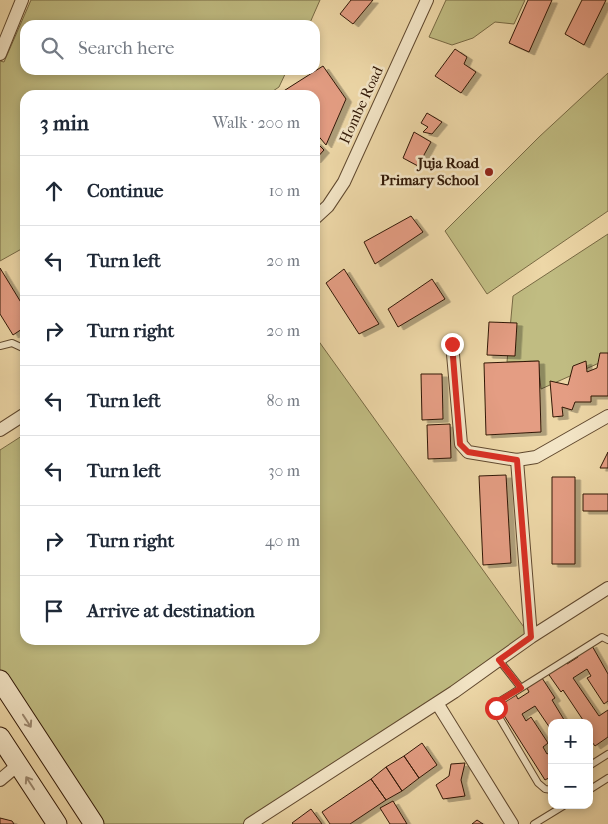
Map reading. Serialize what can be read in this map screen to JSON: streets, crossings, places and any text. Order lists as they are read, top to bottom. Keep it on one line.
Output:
{"streets":{"street":["Hombe Road"]},"places":["Juja Road Primary School"],"page":{"search":"Search here","heading":["3 min","Walk · 200 m"],"list":[["Continue","10 m"],["Turn left","20 m"],["Turn right","20 m"],["Turn left","80 m"],["Turn left","30 m"],["Turn right","40 m"],"Arrive at destination"],"map_buttons":["+","−"]}}
